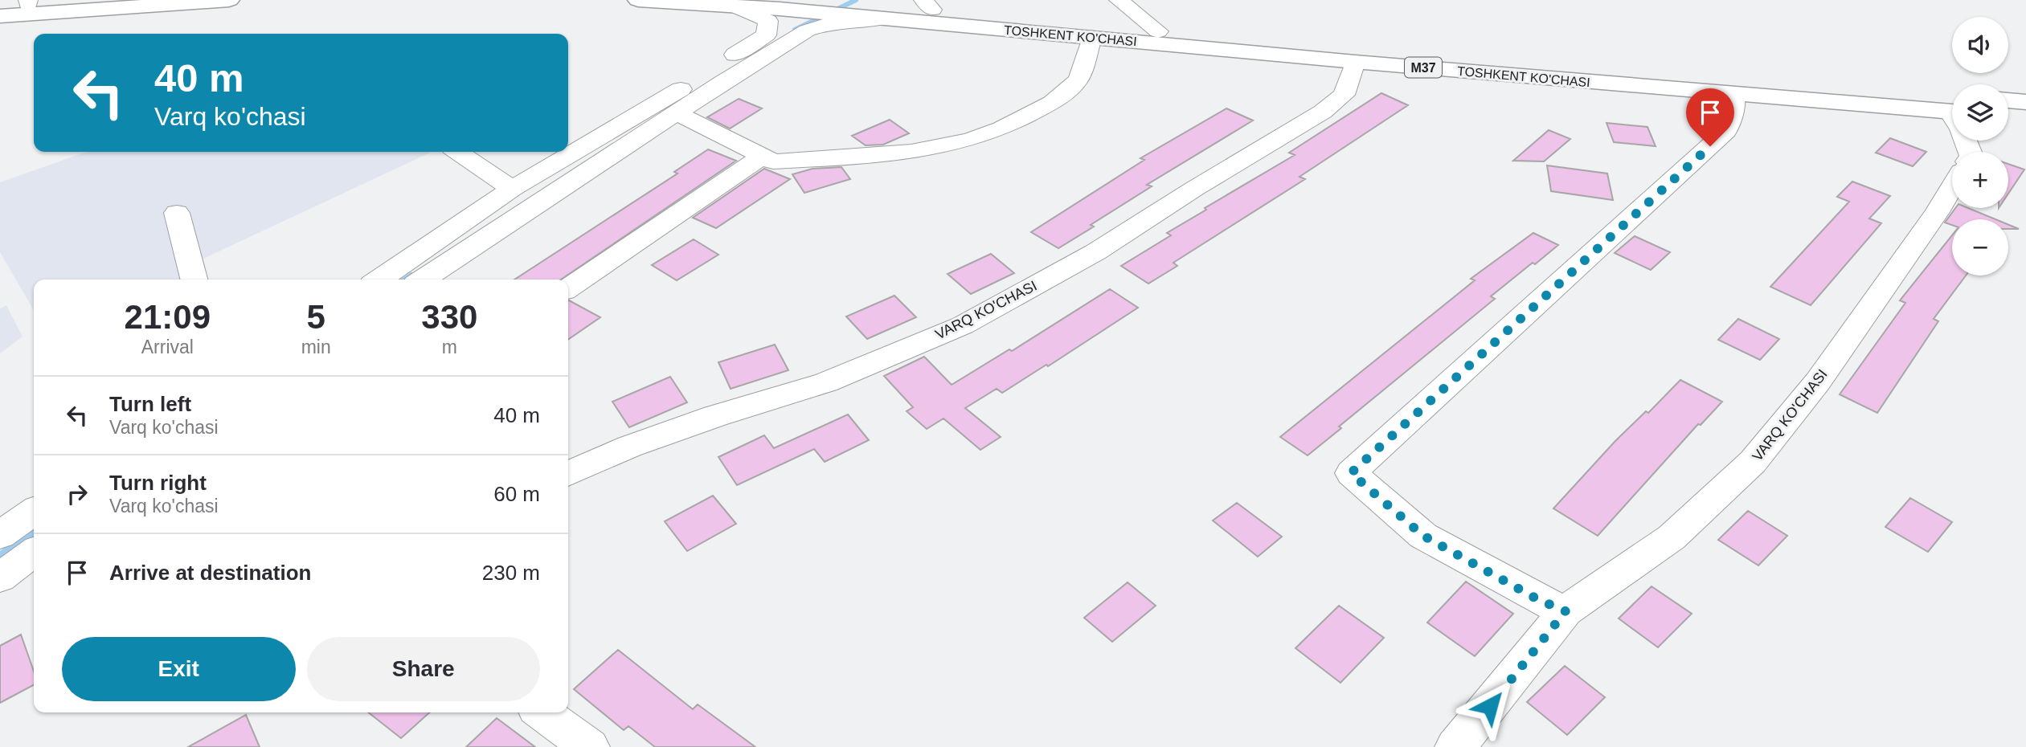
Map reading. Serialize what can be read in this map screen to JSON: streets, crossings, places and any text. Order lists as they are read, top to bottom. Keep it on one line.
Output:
{"streets":{"highway":["TOSHKENT KO'CHASI","M37"],"street":["VARQ KO'CHASI"]},"crossings":[["TOSHKENT KO'CHASI","M37"],["TOSHKENT KO'CHASI","VARQ KO'CHASI"]],"page":{"map_buttons":["+","−"],"turn":["40 m","Varq ko'chasi"],"eta":["21:09","Arrival","5","min","330","m"],"list":[{"name":"Turn left","note":"Varq ko'chasi","value":"40 m"},{"name":"Turn right","note":"Varq ko'chasi","value":"60 m"},{"name":"Arrive at destination","value":"230 m"}],"buttons":["Exit","Share"]}}
